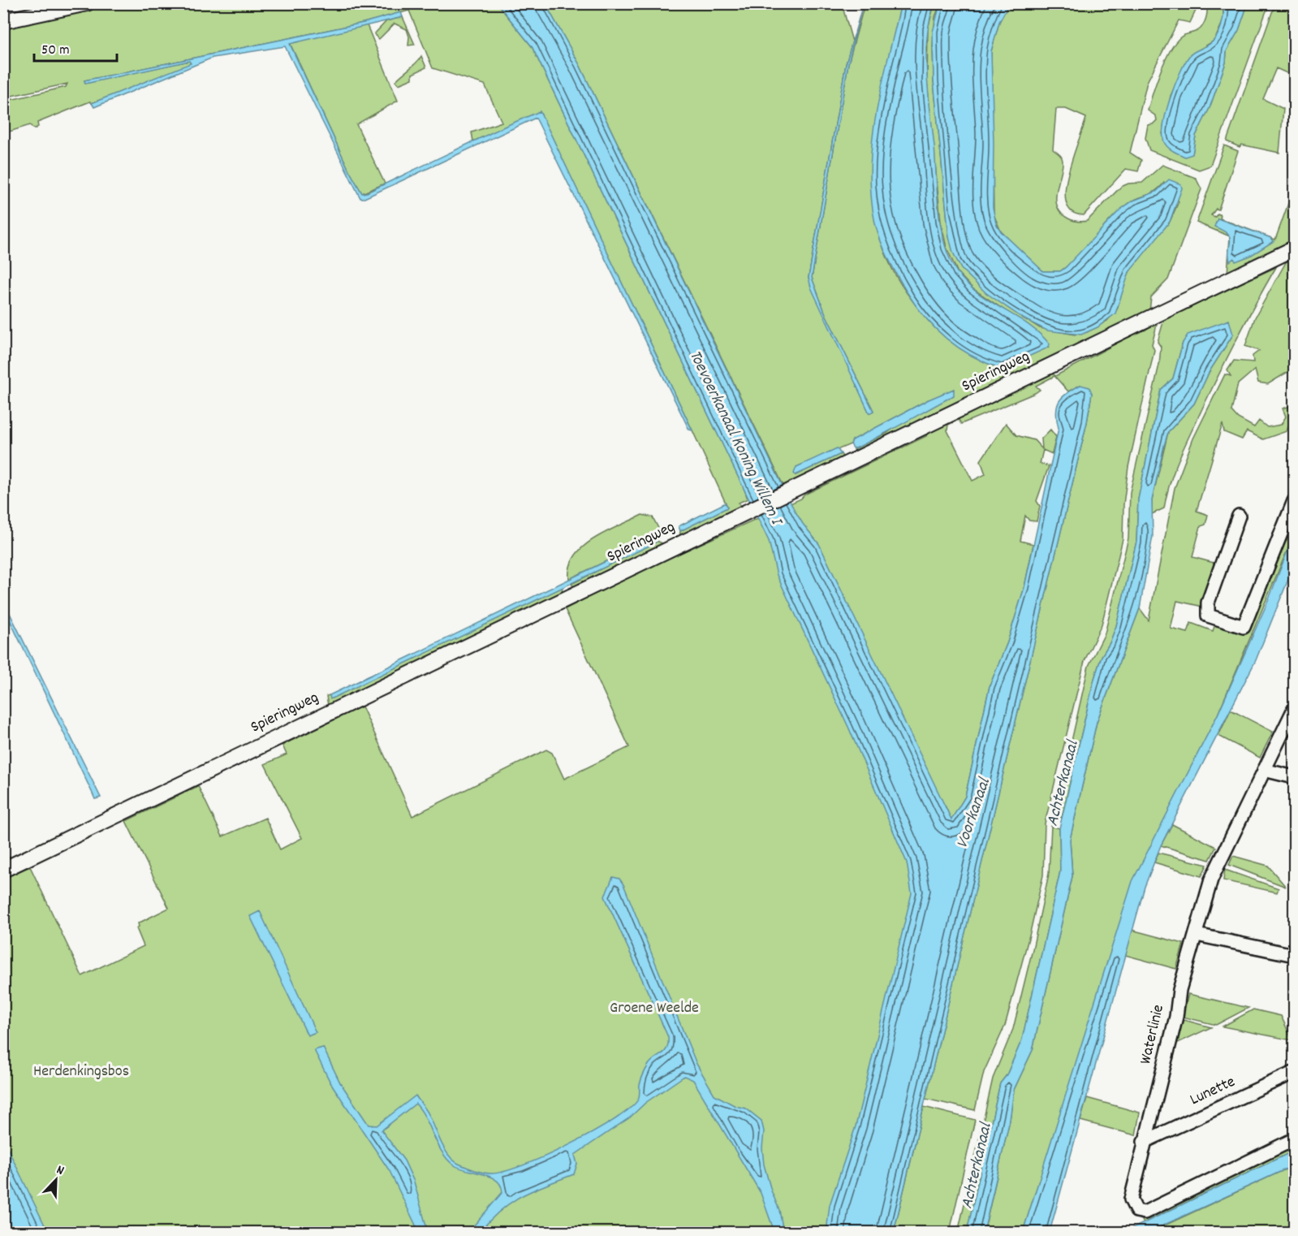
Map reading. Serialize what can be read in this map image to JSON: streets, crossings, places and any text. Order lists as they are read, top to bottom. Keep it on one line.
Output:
{"streets":{"street":["Spieringweg","Waterlinie","Lunette"]},"crossings":[["Waterlinie","Lunette"]],"water":["Toevoerkanaal Koning Willem I","Achterkanaal","Voorkanaal"],"parks":["Groene Weelde","Herdenkingsbos"],"scale_bar":"50 m","north":"top right"}
